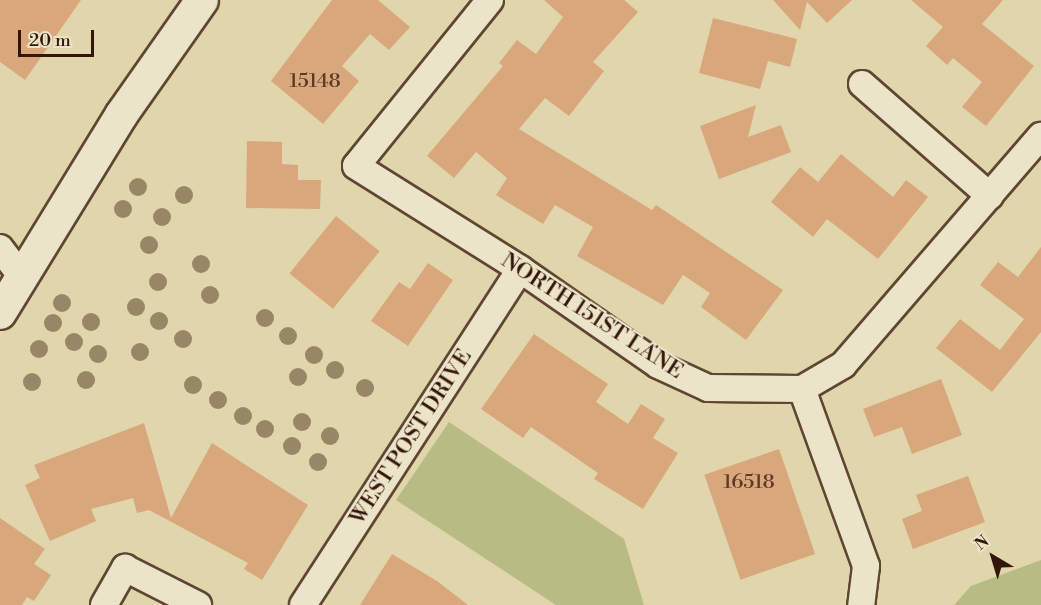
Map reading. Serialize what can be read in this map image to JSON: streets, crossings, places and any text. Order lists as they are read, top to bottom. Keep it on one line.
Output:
{"streets":{"street":["NORTH 151ST LANE","WEST POST DRIVE"]},"crossings":[["NORTH 151ST LANE","WEST POST DRIVE"]],"house_numbers":["15148","16518"],"scale_bar":"20 m","north":"top left"}
